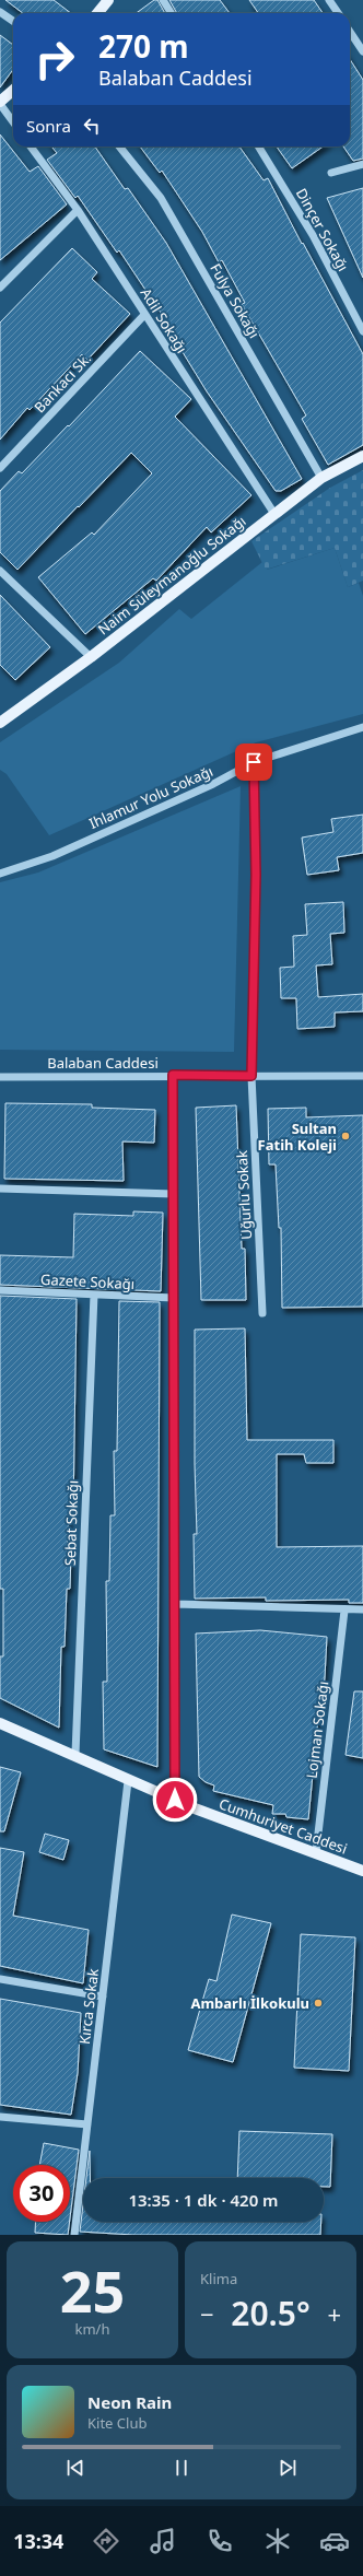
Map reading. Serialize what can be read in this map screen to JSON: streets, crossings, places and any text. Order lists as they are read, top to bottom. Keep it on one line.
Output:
{"streets":{"main road":["Naim Süleymanoğlu Sokağı","Cumhuriyet Caddesi"],"street":["Dinçer Sokağı","Fulya Sokağı","Adil Sokağı","Bankacı Sk.","Ihlamur Yolu Sokağı","Balaban Caddesi","Uğurlu Sokak","Gazete Sokağı","Sebat Sokağı","Lojman Sokağı","Kırca Sokak"]},"crossings":[["Fulya Sokağı","Naim Süleymanoğlu Sokağı"],["Adil Sokağı","Bankacı Sk."],["Adil Sokağı","Naim Süleymanoğlu Sokağı"],["Ihlamur Yolu Sokağı","Uğurlu Sokak"],["Balaban Caddesi","Uğurlu Sokak"],["Gazete Sokağı","Sebat Sokağı"],["Sebat Sokağı","Cumhuriyet Caddesi"],["Lojman Sokağı","Cumhuriyet Caddesi"],["Cumhuriyet Caddesi","Kırca Sokak"]],"places":["Sultan Fatih Koleji","Ambarlı İlkokulu"],"page":{"turn":["270 m","Balaban Caddesi"],"then":"Sonra","limit":"30","trip":"13:35 · 1 dk · 420 m","tile":[["25","km/h"],"Klima"],"heat":["−","20.5°","+"],"song":["Neon Rain","Kite Club"],"tabs":"13:34"}}
